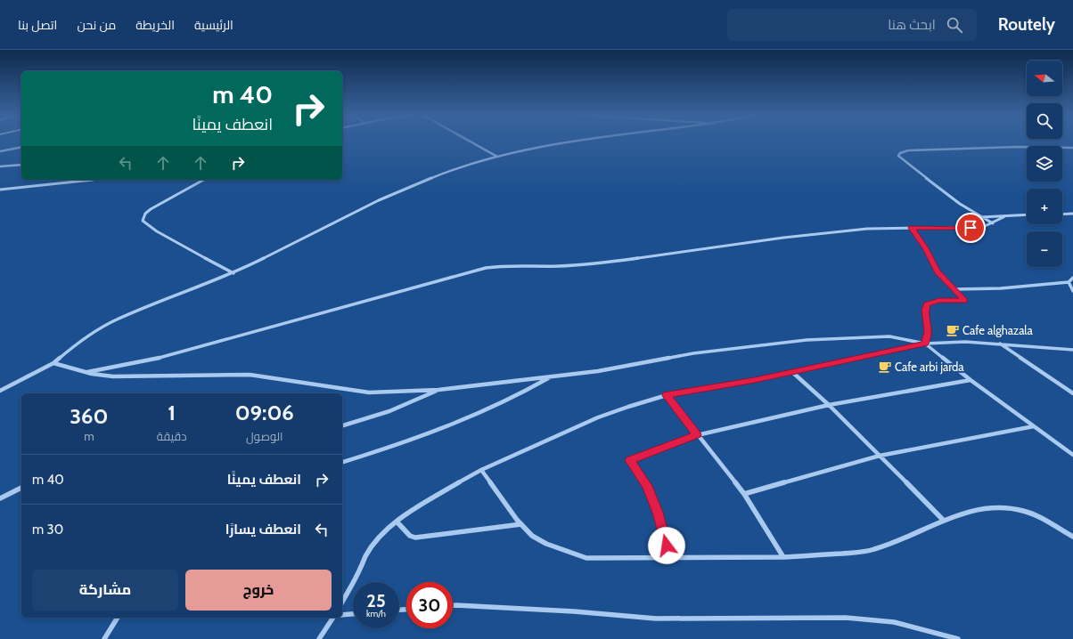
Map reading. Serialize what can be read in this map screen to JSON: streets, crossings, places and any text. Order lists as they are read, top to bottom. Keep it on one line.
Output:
{"places":{"cafe":["Cafe alghazala","Cafe arbi jarda"]},"north":"left","page":{"header":"Routely","search":"ابحث هنا","nav":["الرئيسية","الخريطة","من نحن","اتصل بنا"],"map_buttons":["+","−"],"turn":["40 m","انعطف يمينًا"],"eta":["09:06","الوصول","1","دقيقة","360","m"],"list":[{"name":"انعطف يمينًا","value":"40 m"},{"name":"انعطف يسارًا","value":"30 m"}],"buttons":["خروج","مشاركة"],"speed":"25 km/h","limit":"30"}}
